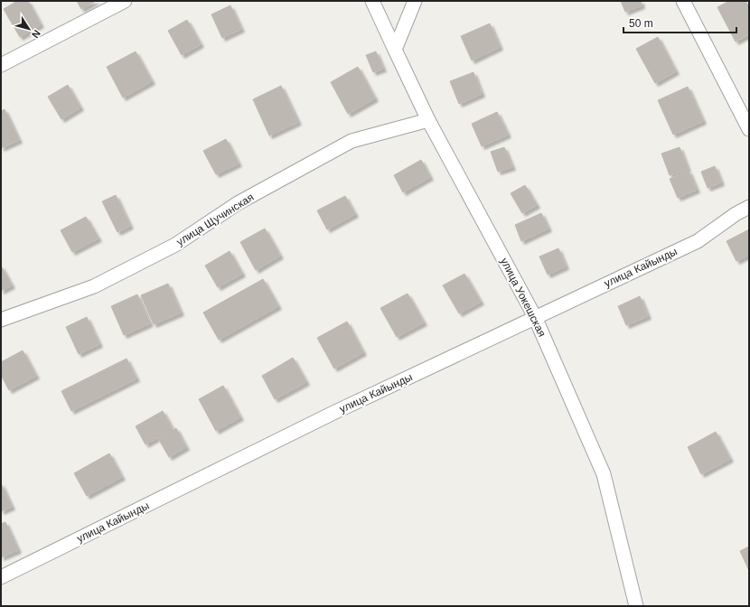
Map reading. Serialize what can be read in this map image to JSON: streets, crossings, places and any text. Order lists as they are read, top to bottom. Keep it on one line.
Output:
{"streets":{"street":["улица Щучинская","улица Кайынды","улица Уокешская"]},"crossings":[["улица Щучинская","улица Уокешская"],["улица Кайынды","улица Уокешская"]],"scale_bar":"50 m","north":"bottom right"}
